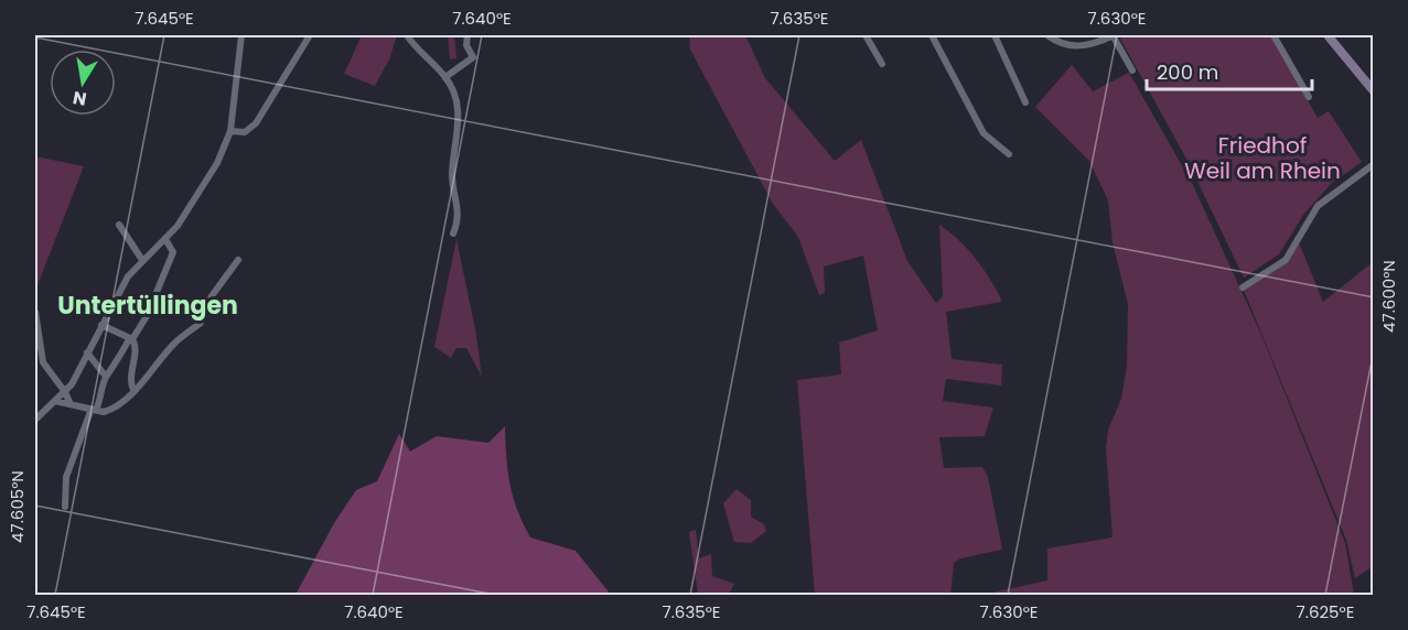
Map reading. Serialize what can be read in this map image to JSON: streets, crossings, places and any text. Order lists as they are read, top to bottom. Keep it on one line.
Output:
{"districts":["Untertüllingen"],"parks":["Friedhof Weil am Rhein"],"scale_bar":"200 m","north":"bottom","coordinates":["7.645°E","7.640°E","7.635°E","7.630°E","47.600°N","47.605°N","7.625°E"]}
